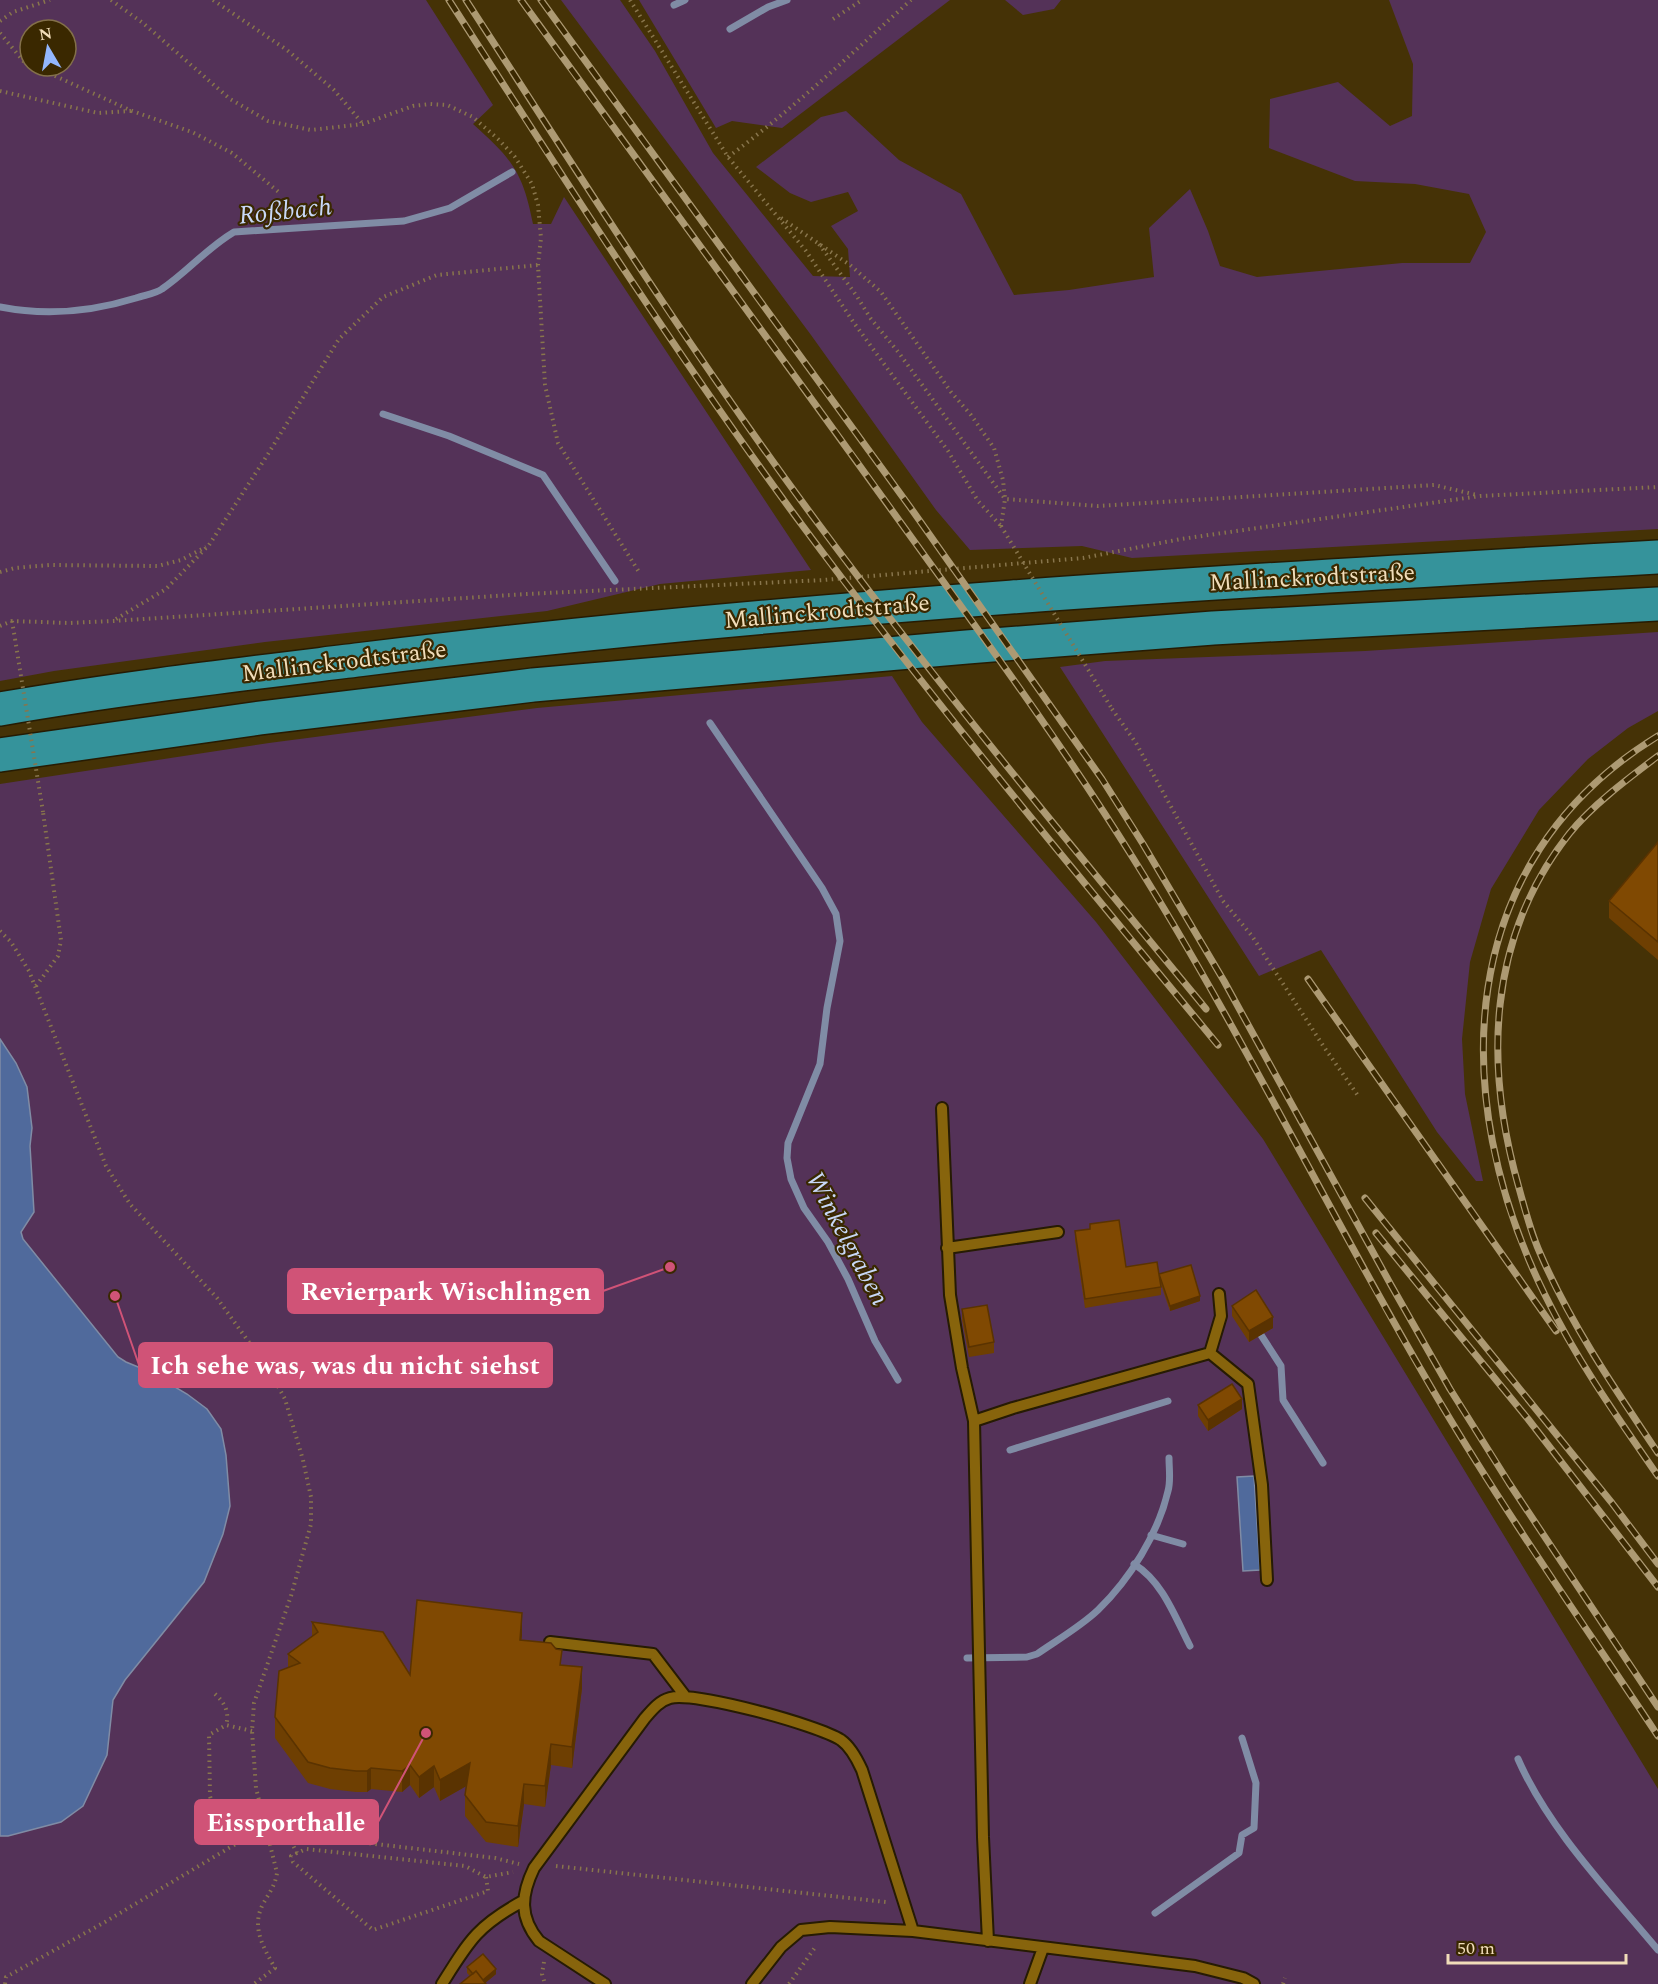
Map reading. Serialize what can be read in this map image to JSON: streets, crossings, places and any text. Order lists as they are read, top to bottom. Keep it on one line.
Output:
{"streets":{"highway":["Mallinckrodtstraße"]},"water":["Roßbach","Winkelgraben"],"places":["Revierpark Wischlingen","Ich sehe was, was du nicht siehst","Eissporthalle"],"scale_bar":"50 m","north":"top"}
